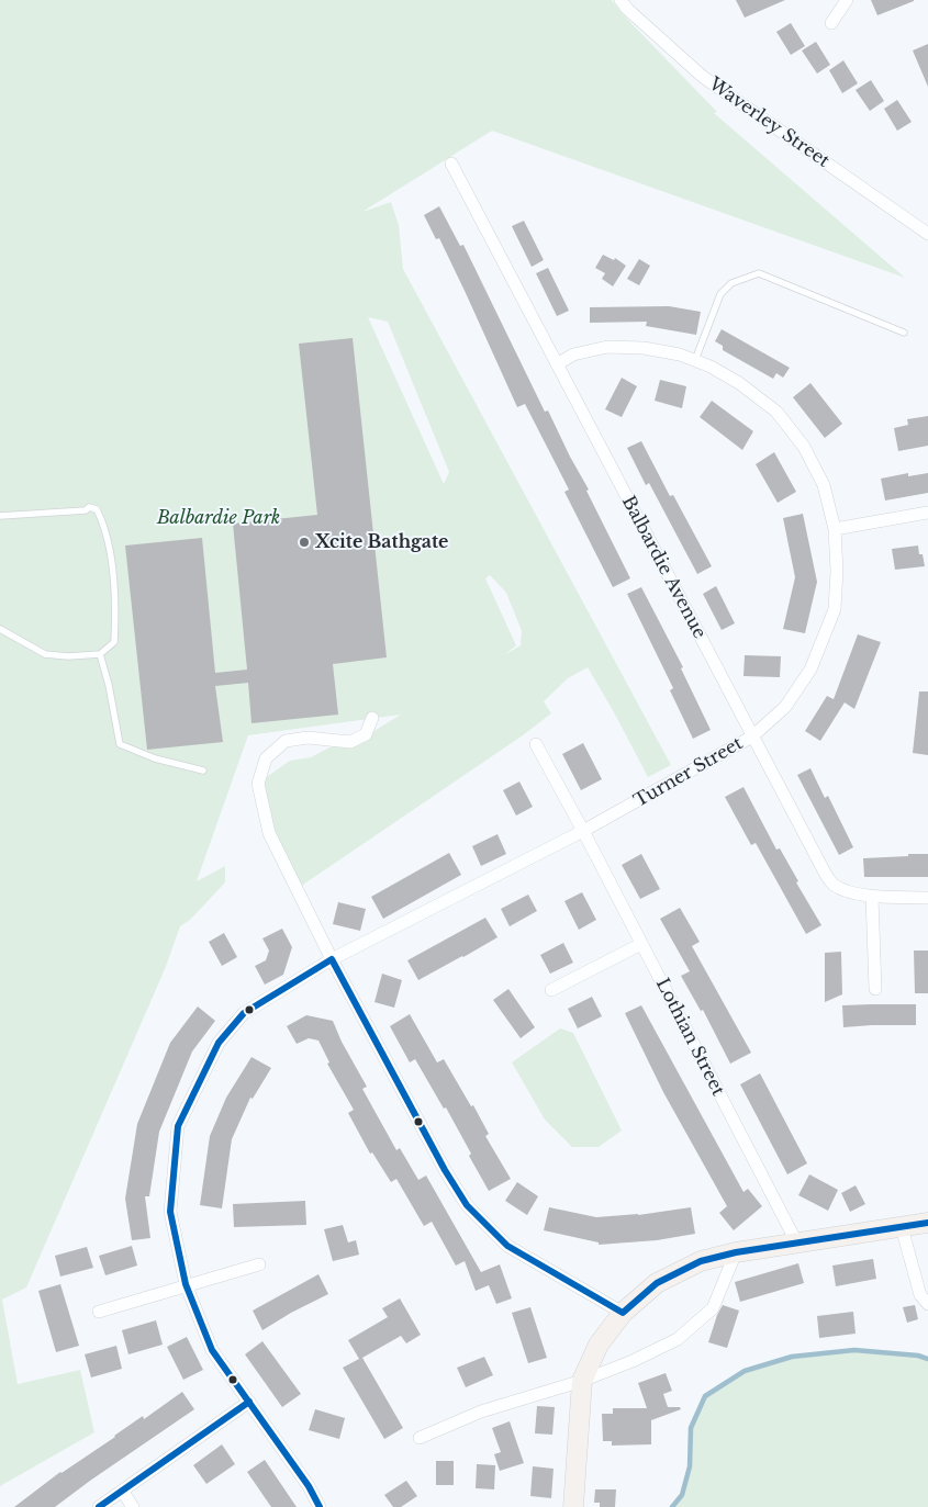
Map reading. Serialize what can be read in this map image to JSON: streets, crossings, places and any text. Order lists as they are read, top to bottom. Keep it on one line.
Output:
{"streets":{"street":["Waverley Street","Balbardie Avenue","Turner Street","Lothian Street"]},"crossings":[["Balbardie Avenue","Turner Street"],["Turner Street","Lothian Street"]],"parks":["Balbardie Park"],"places":["Xcite Bathgate"]}
